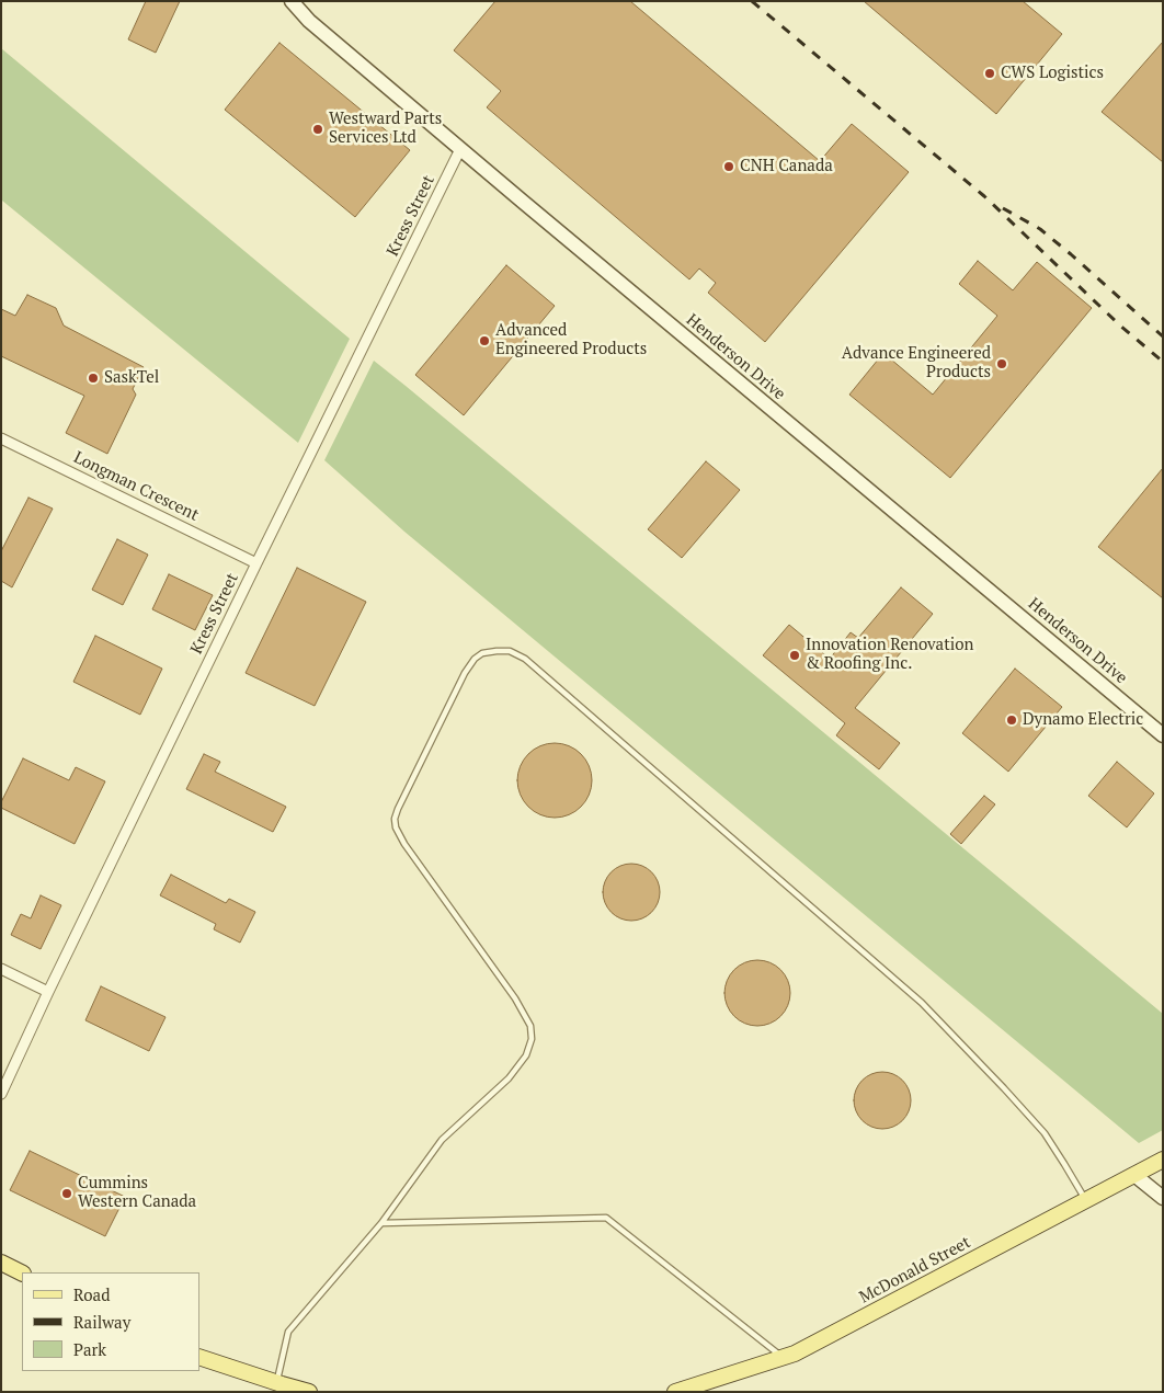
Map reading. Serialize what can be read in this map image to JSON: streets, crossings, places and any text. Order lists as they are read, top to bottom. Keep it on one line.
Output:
{"streets":{"main road":["McDonald Street"],"street":["Kress Street","Henderson Drive","Longman Crescent"]},"crossings":[["Kress Street","Henderson Drive"],["Kress Street","Longman Crescent"]],"places":["CWS Logistics","Westward Parts Services Ltd","CNH Canada","Advanced Engineered Products","Advance Engineered Products","SaskTel","Innovation Renovation & Roofing Inc.","Dynamo Electric","Cummins Western Canada"],"legend":["Road","Railway","Park"]}
